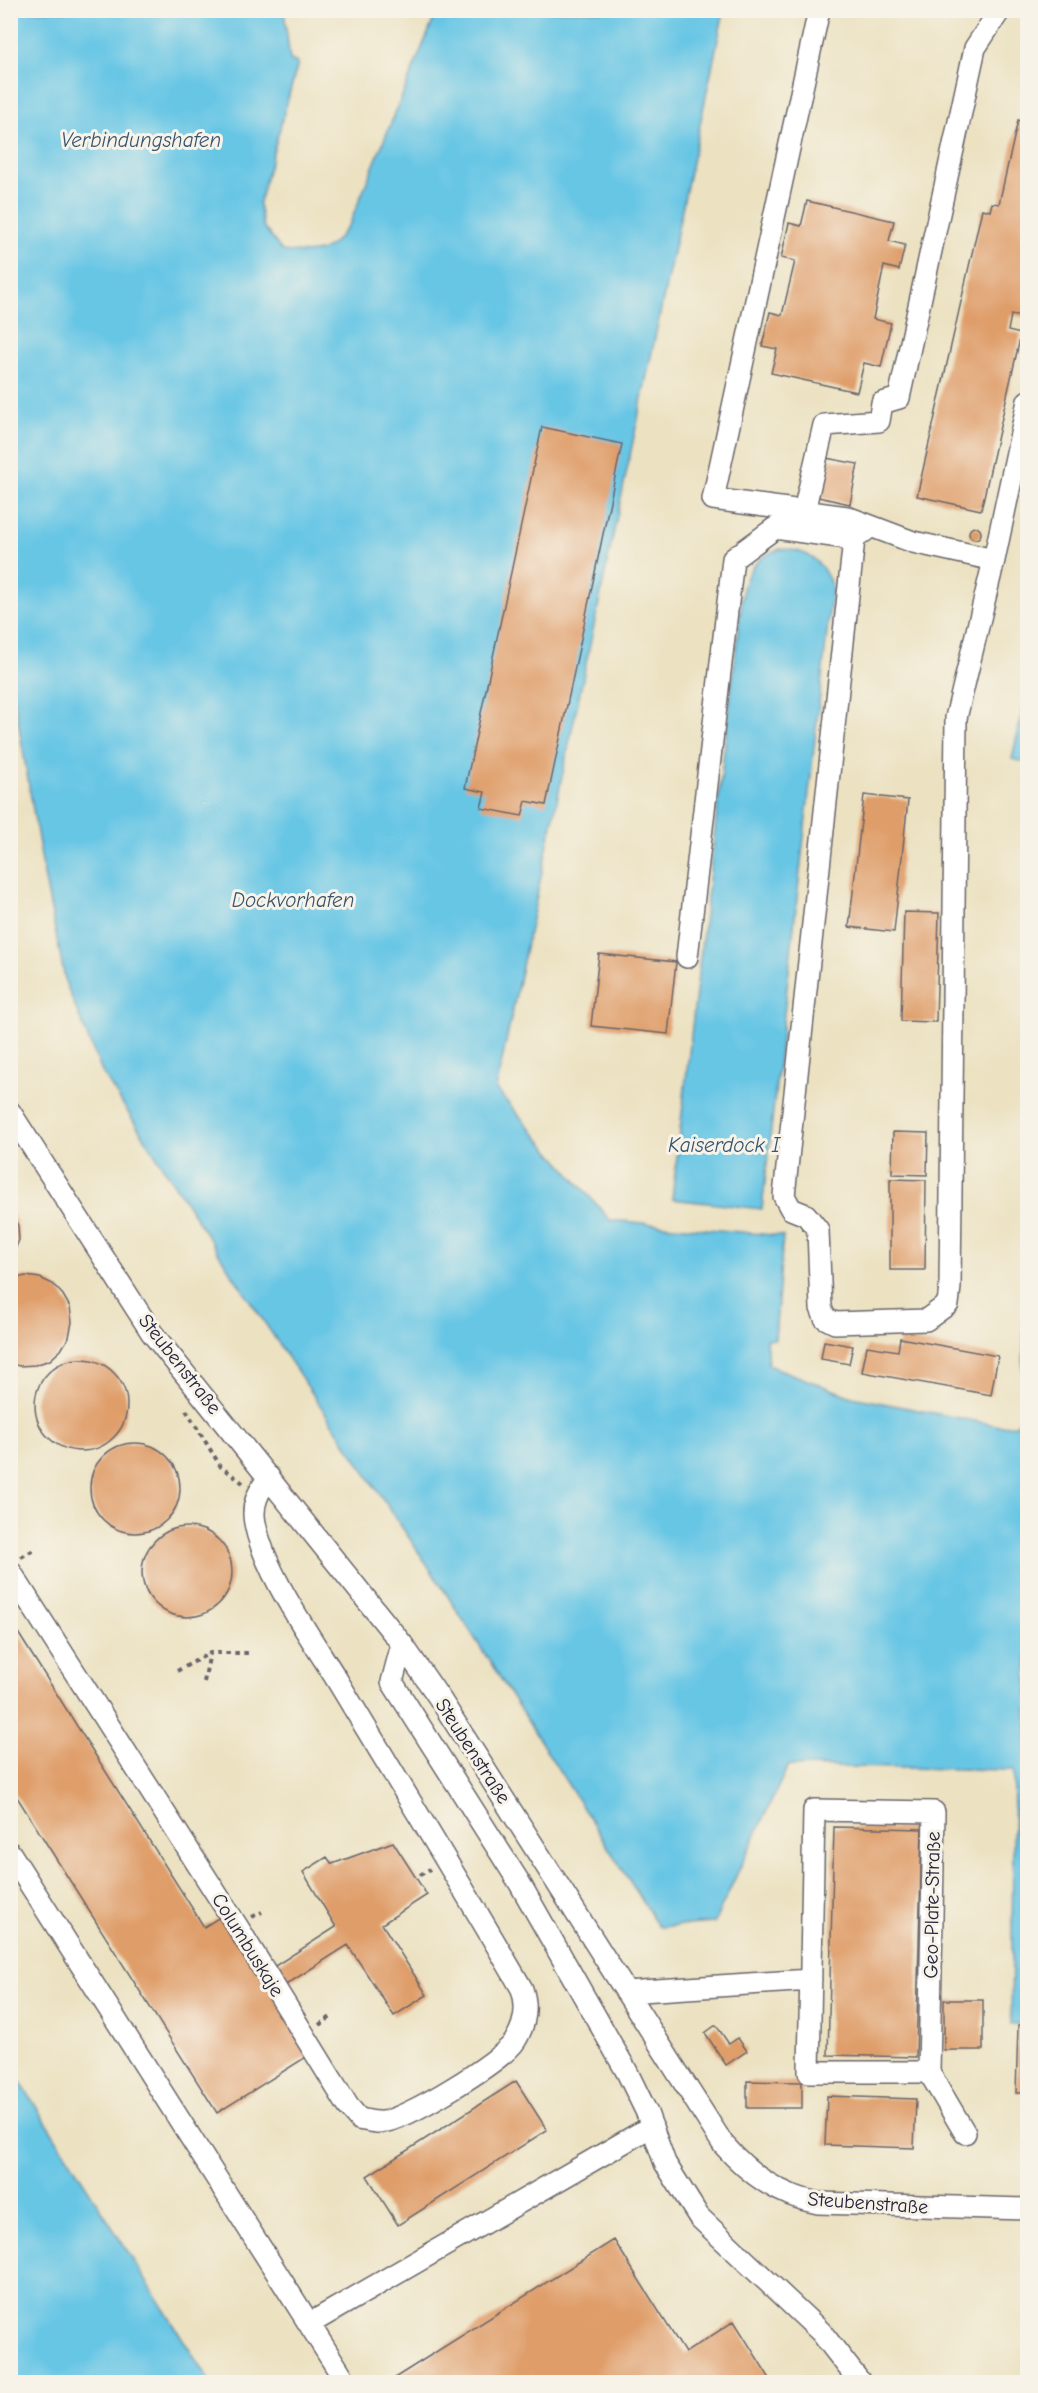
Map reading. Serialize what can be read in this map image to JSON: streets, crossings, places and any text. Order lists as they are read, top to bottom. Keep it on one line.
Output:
{"streets":{"street":["Steubenstraße","Geo-Plate-Straße","Columbuskaje"]},"crossings":[["Steubenstraße","Columbuskaje"]],"water":["Verbindungshafen","Dockvorhafen","Kaiserdock I"]}
